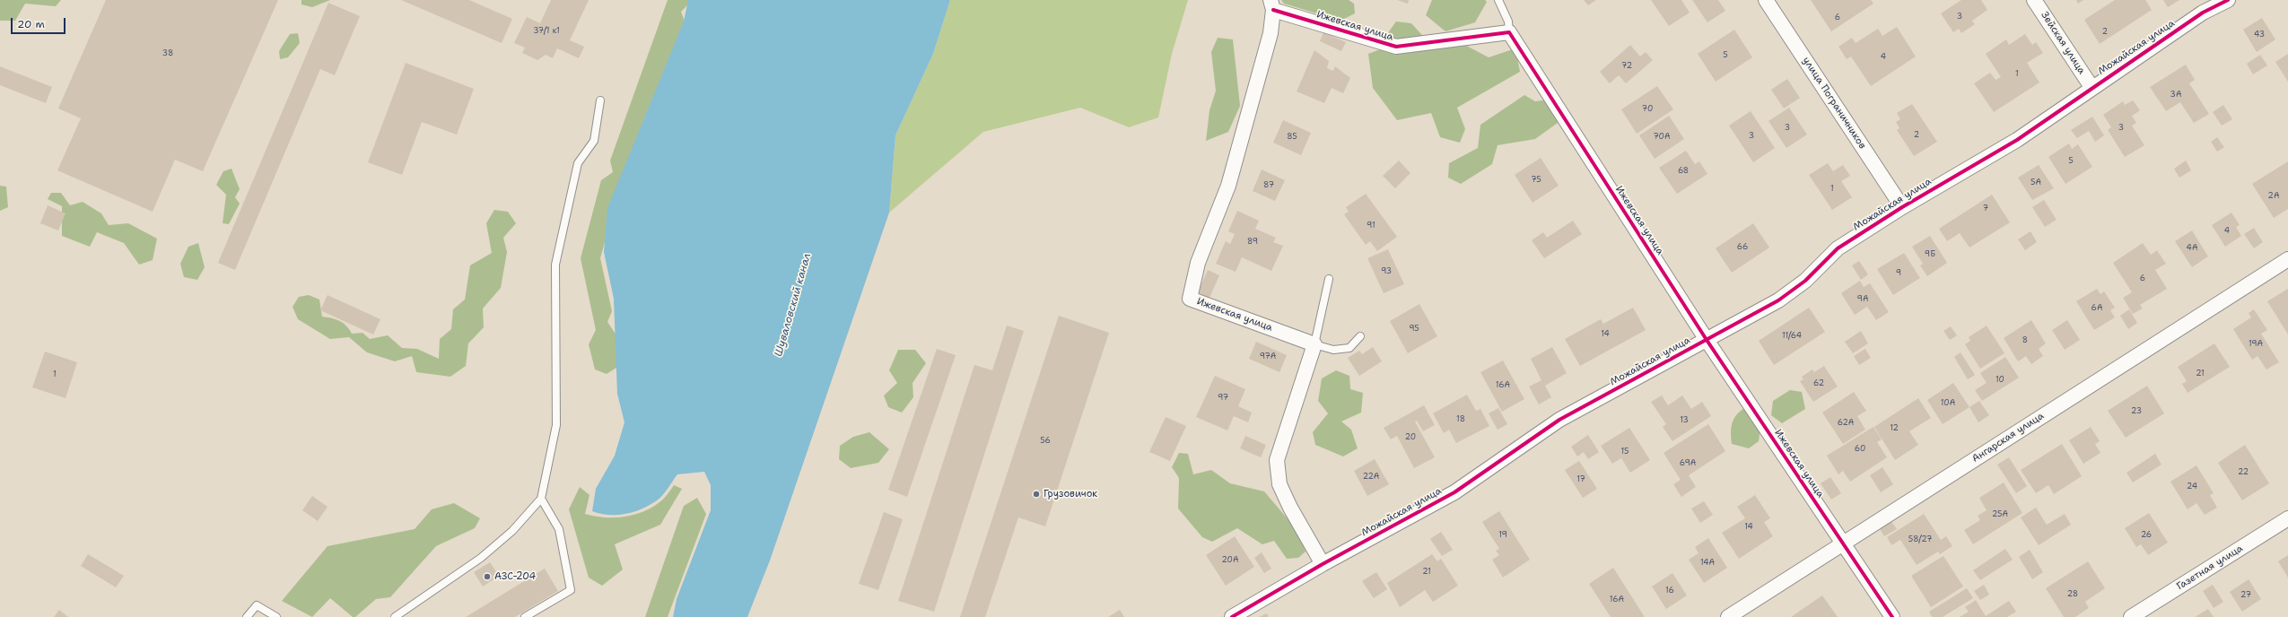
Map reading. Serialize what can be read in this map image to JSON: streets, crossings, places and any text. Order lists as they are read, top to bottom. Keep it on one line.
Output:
{"streets":{"street":["Ижевская улица","Зейская улица","Можайская улица","улица Пограничников","Ангарская улица","Газетная улица"]},"crossings":[["Ижевская улица","Можайская улица"],["Ижевская улица","Ангарская улица"],["Зейская улица","Можайская улица"],["Можайская улица","улица Пограничников"]],"water":["Шуваловский канал"],"places":["Грузовичок","АЗС-204"],"house_numbers":["3","6","37/1 к1","2","43","38","5","4","72","1","3А","70","3","3","2","3","85","70А","5","68","75","5А","87","1","2А","7","91","4","89","66","4А","9Б","93","9","6","9А","6А","95","14","11/64","8","19А","97А","21","1","10","62","16А","97","10А","23","18","13","62А","12","20","56","60","15","69А","22","22А","17","24","25А","14","19","26","58/27","20А","14А","21","16","28","27","16А"],"scale_bar":"20 m"}
